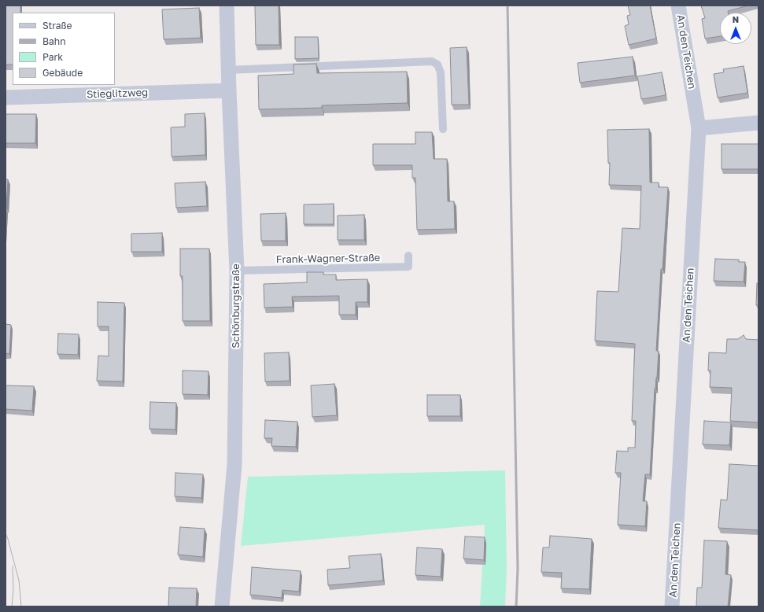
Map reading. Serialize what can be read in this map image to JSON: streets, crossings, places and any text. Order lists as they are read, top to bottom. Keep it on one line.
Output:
{"streets":{"street":["An den Teichen","Stieglitzweg","Schönburgstraße"],"lane":["Frank-Wagner-Straße"]},"crossings":[["Stieglitzweg","Schönburgstraße"],["Frank-Wagner-Straße","Schönburgstraße"]],"legend":["Straße","Bahn","Park","Gebäude"],"north":"top"}
